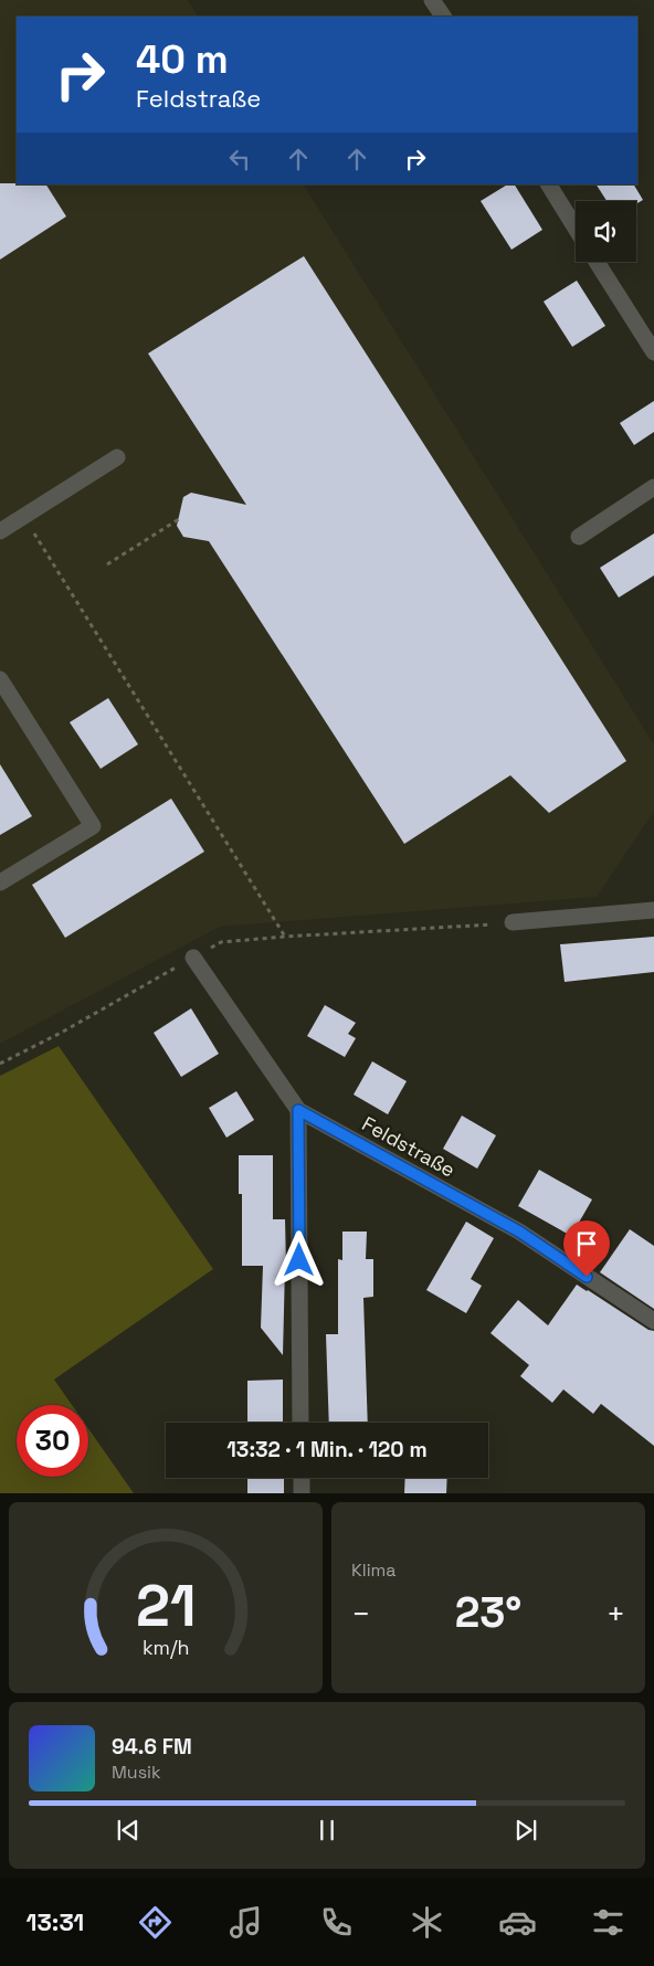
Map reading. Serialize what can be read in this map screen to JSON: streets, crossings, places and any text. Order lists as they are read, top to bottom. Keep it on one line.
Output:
{"streets":{"street":["Feldstraße"]},"page":{"turn":["40 m","Feldstraße"],"limit":"30","trip":"13:32 · 1 Min. · 120 m","tile":"Klima","heat":["−","23°","+"],"song":["94.6 FM","Musik"],"tabs":"13:31","gauge":["21","km/h"]}}
